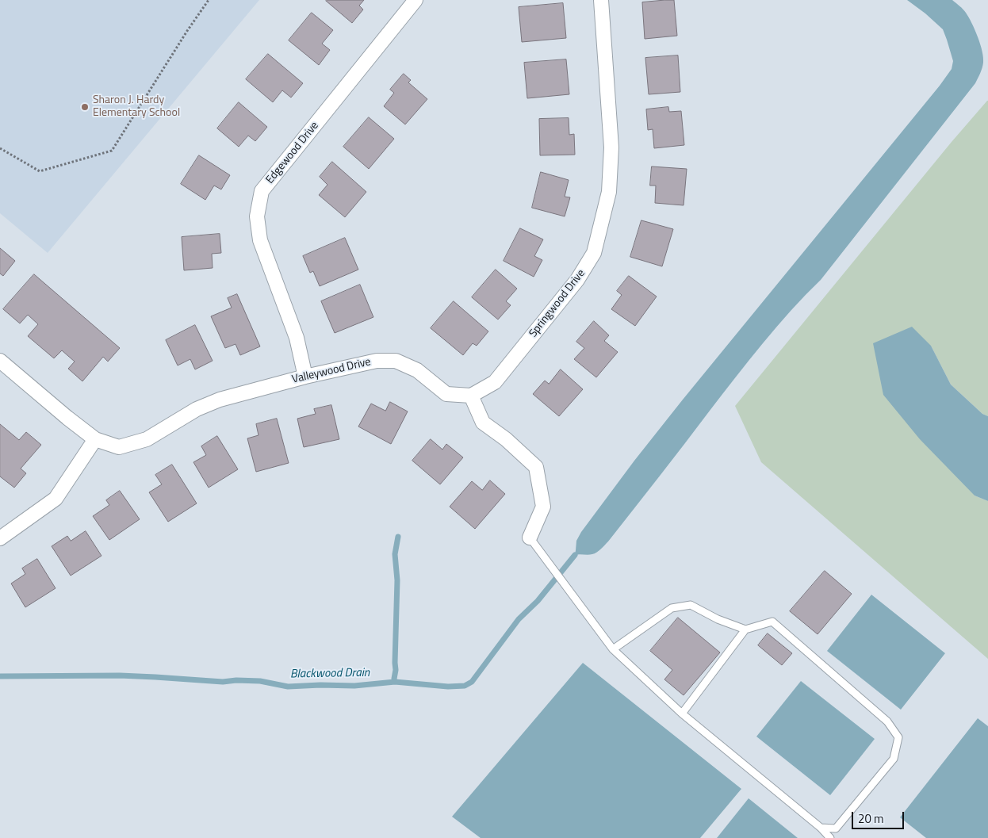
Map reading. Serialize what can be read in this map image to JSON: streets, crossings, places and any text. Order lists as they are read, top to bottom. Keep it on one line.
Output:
{"streets":{"street":["Edgewood Drive","Springwood Drive","Valleywood Drive"]},"crossings":[["Edgewood Drive","Valleywood Drive"],["Springwood Drive","Valleywood Drive"]],"water":["Blackwood Drain"],"places":["Sharon J. Hardy Elementary School"],"scale_bar":"20 m"}
